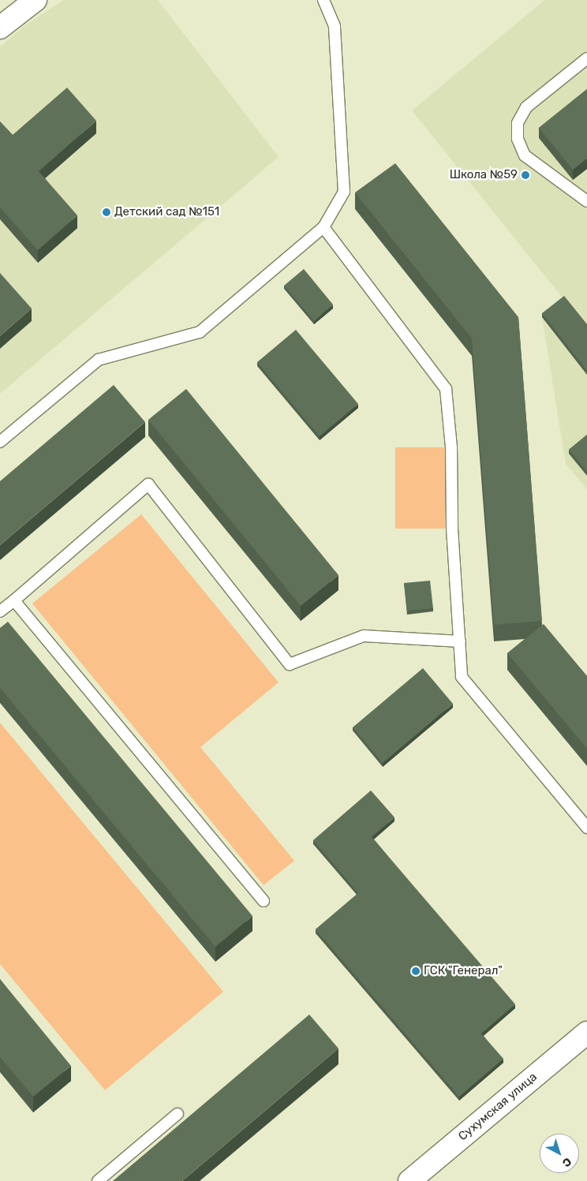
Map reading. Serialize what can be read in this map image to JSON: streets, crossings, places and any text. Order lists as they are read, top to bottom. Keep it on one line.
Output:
{"streets":{"main road":["Сухумская улица"]},"places":["Школа №59","Детский сад №151","ГСК \"Генерал\""],"north":"bottom right"}
